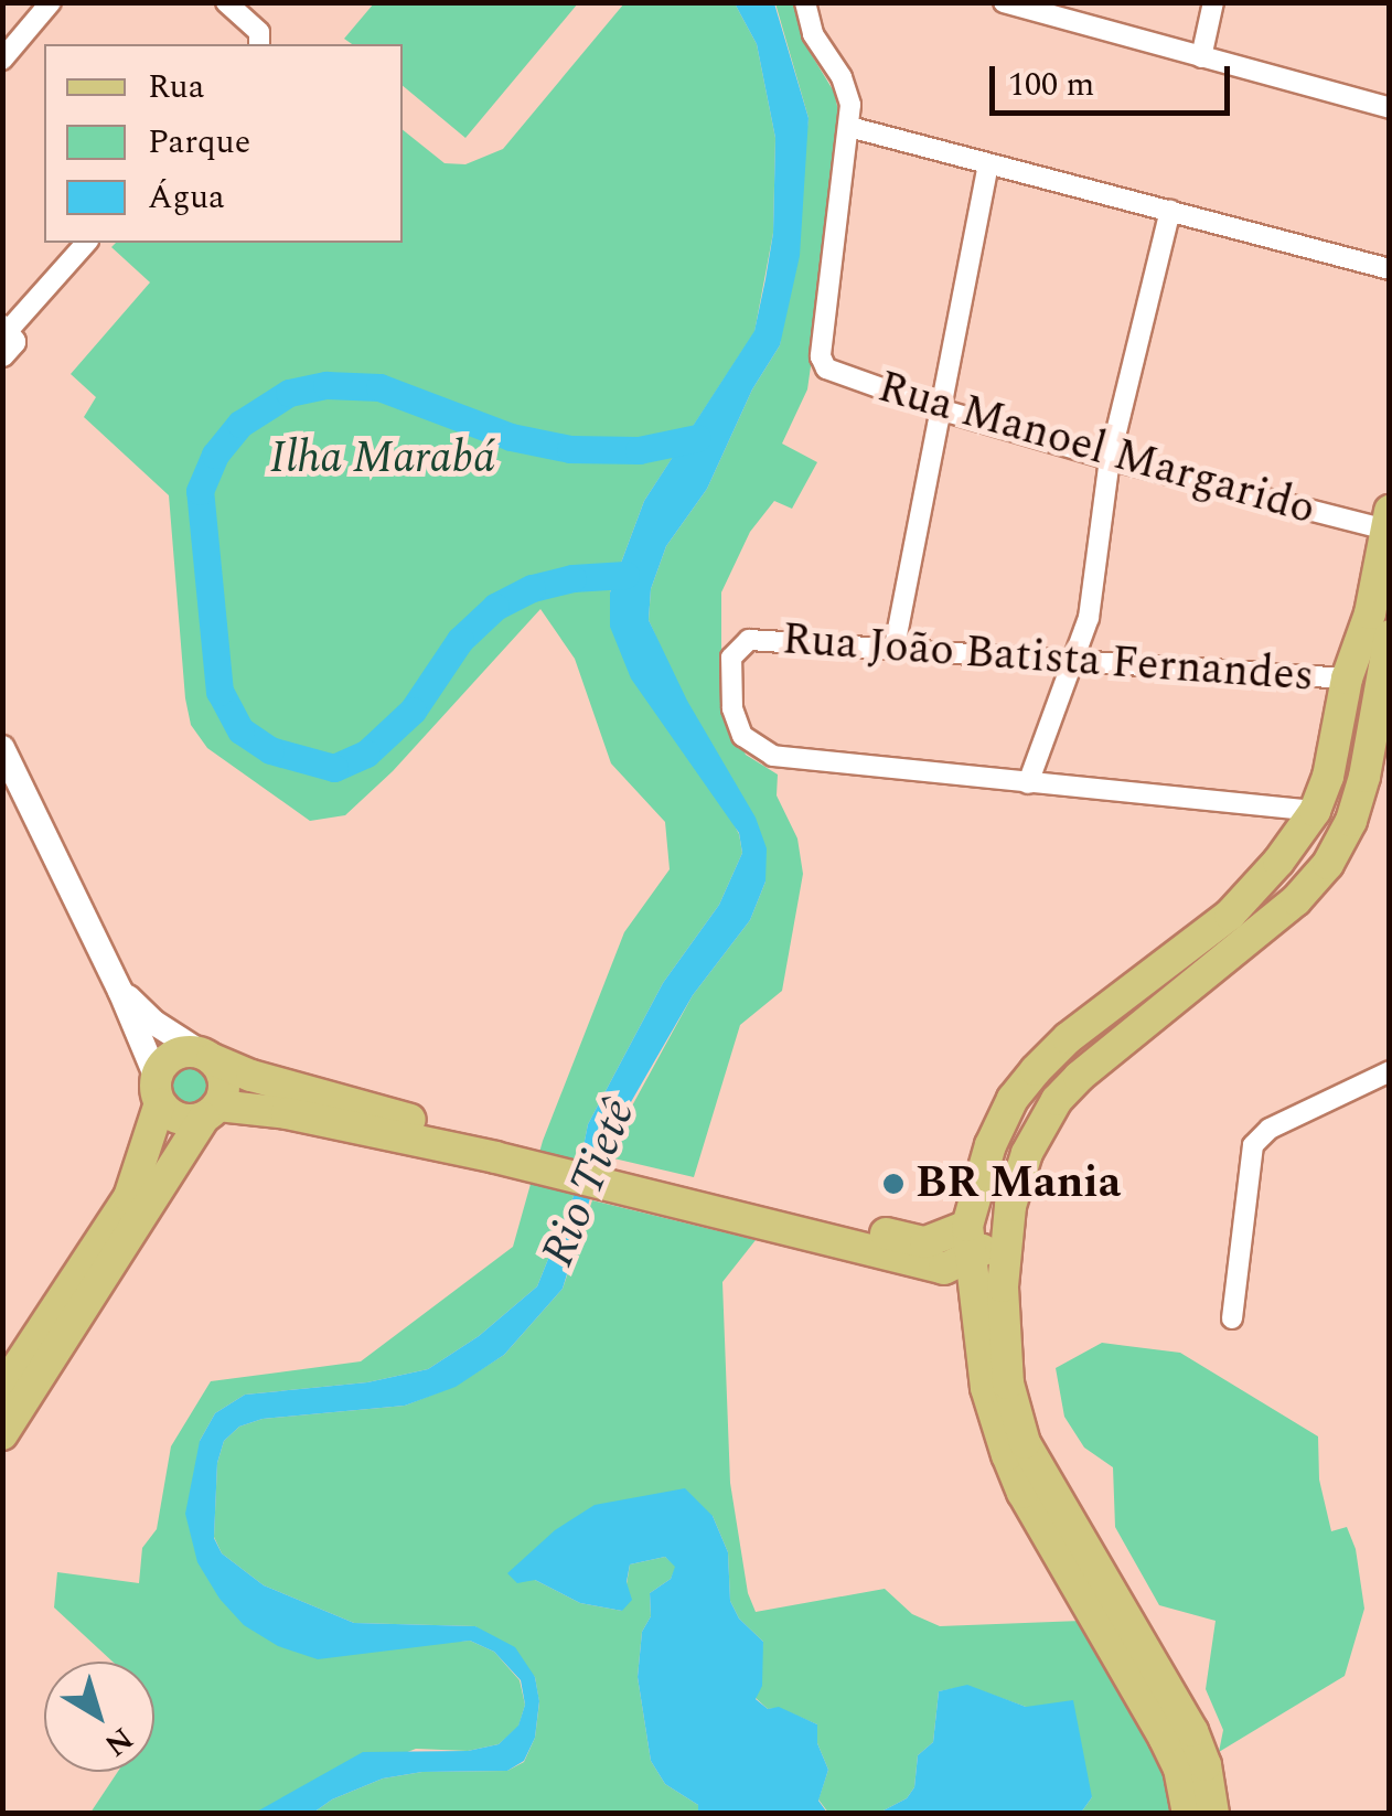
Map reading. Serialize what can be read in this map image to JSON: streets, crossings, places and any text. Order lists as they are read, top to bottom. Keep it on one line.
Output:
{"streets":{"street":["Rua Manoel Margarido","Rua João Batista Fernandes"]},"water":["Rio Tietê"],"parks":["Ilha Marabá"],"places":["BR Mania"],"legend":["Rua","Parque","Água"],"scale_bar":"100 m","north":"bottom right"}
